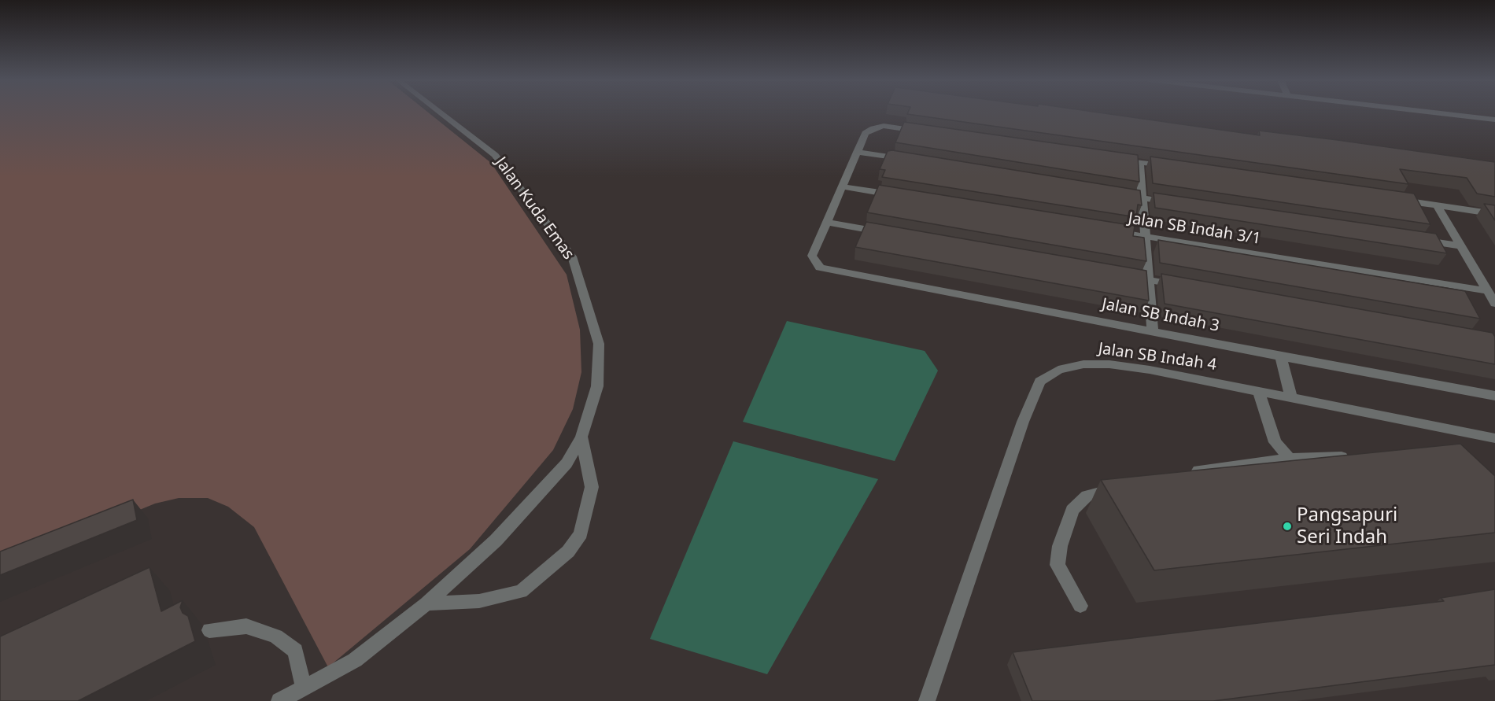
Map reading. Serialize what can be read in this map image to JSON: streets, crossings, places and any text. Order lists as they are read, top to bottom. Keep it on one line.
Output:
{"streets":{"street":["Jalan Kuda Emas","Jalan SB Indah 3/1","Jalan SB Indah 3","Jalan SB Indah 4"]},"places":["Pangsapuri Seri Indah"]}
